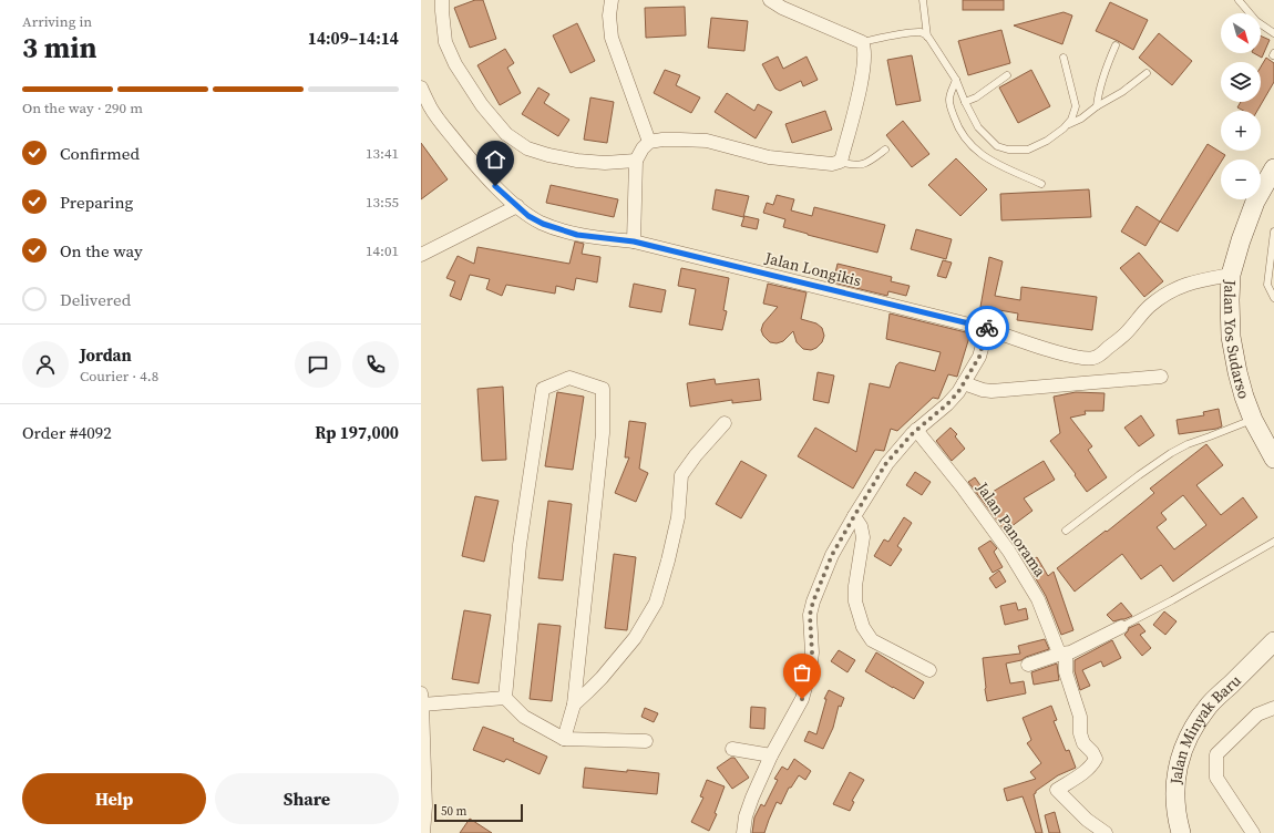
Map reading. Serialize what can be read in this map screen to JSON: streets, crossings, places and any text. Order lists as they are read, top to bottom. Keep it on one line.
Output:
{"streets":{"main road":["Jalan Yos Sudarso","Jalan Minyak Baru"],"street":["Jalan Longikis","Jalan Panorama"]},"crossings":[["Jalan Longikis","Jalan Yos Sudarso"]],"scale_bar":"50 m","north":"bottom right","page":{"heading":["3 min","Arriving in","14:09–14:14"],"panel":["Jordan","Courier · 4.8","Order #4092","Rp 197,000"],"map_buttons":["+","−"],"bar":"On the way · 290 m","list":[["Confirmed","13:41"],["Preparing","13:55"],["On the way","14:01"],"Delivered"],"buttons":["Help","Share"],"scale":"50 m"}}
